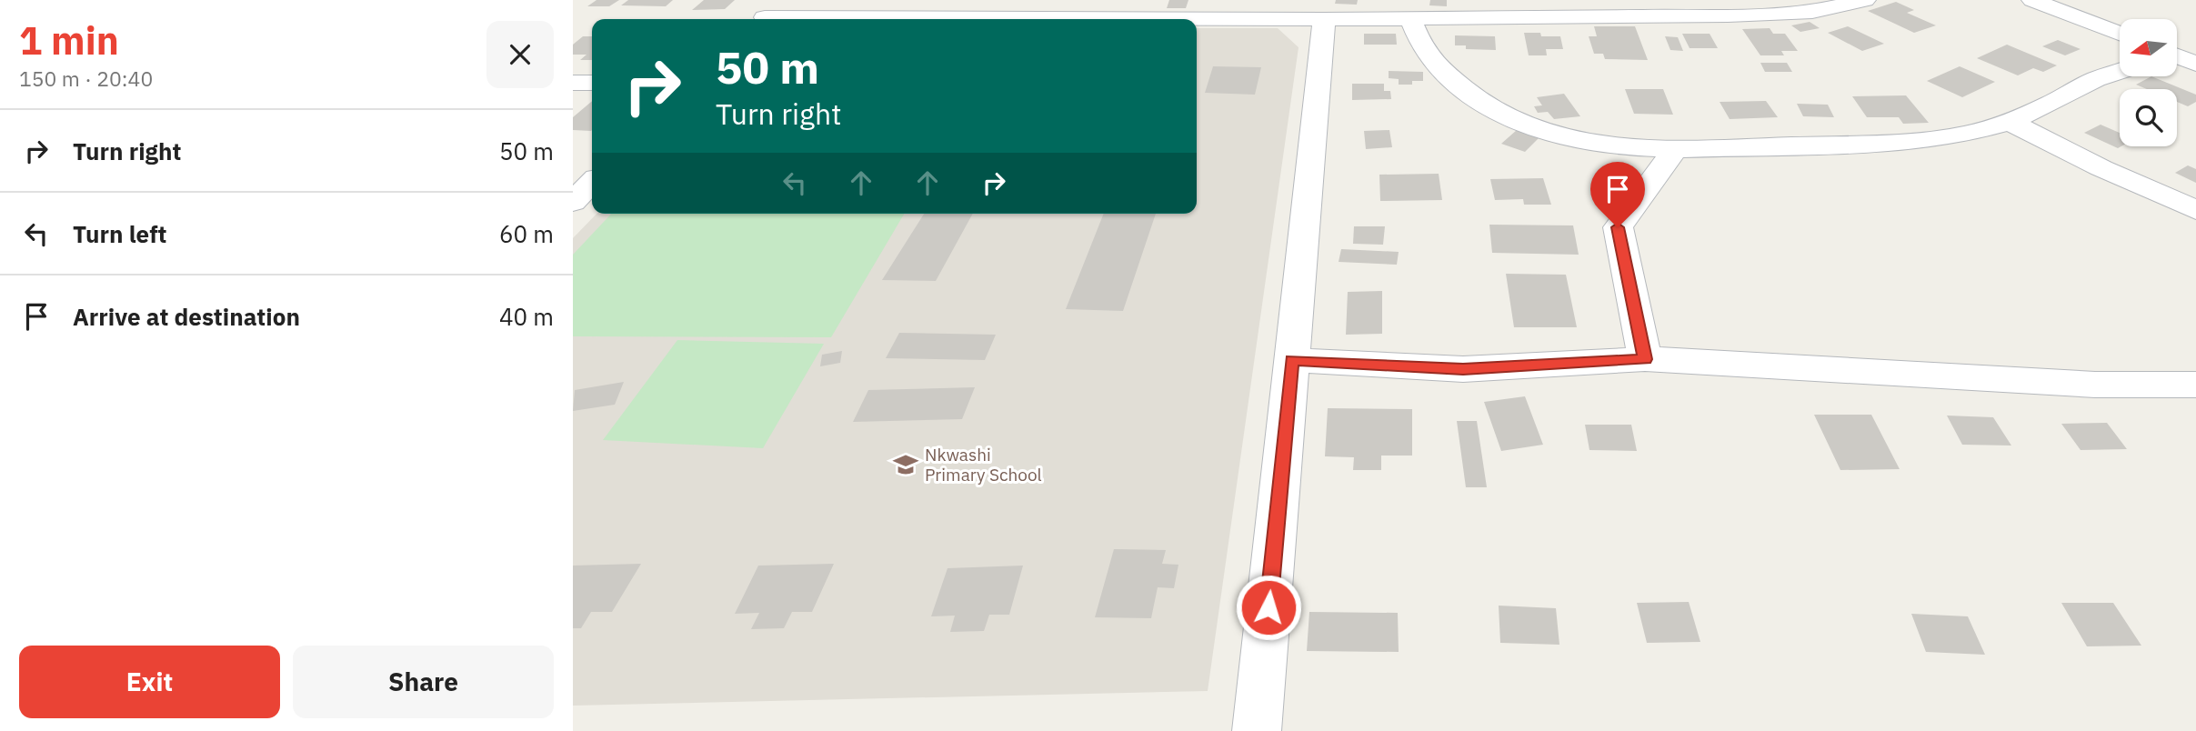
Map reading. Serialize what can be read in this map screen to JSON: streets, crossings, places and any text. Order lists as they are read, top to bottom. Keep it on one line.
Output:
{"places":{"school or university":["Nkwashi Primary School"]},"north":"left","page":{"heading":["1 min","150 m · 20:40"],"turn":["50 m","Turn right"],"list":[{"name":"Turn right","value":"50 m"},{"name":"Turn left","value":"60 m"},{"name":"Arrive at destination","value":"40 m"}],"buttons":["Exit","Share"]}}
